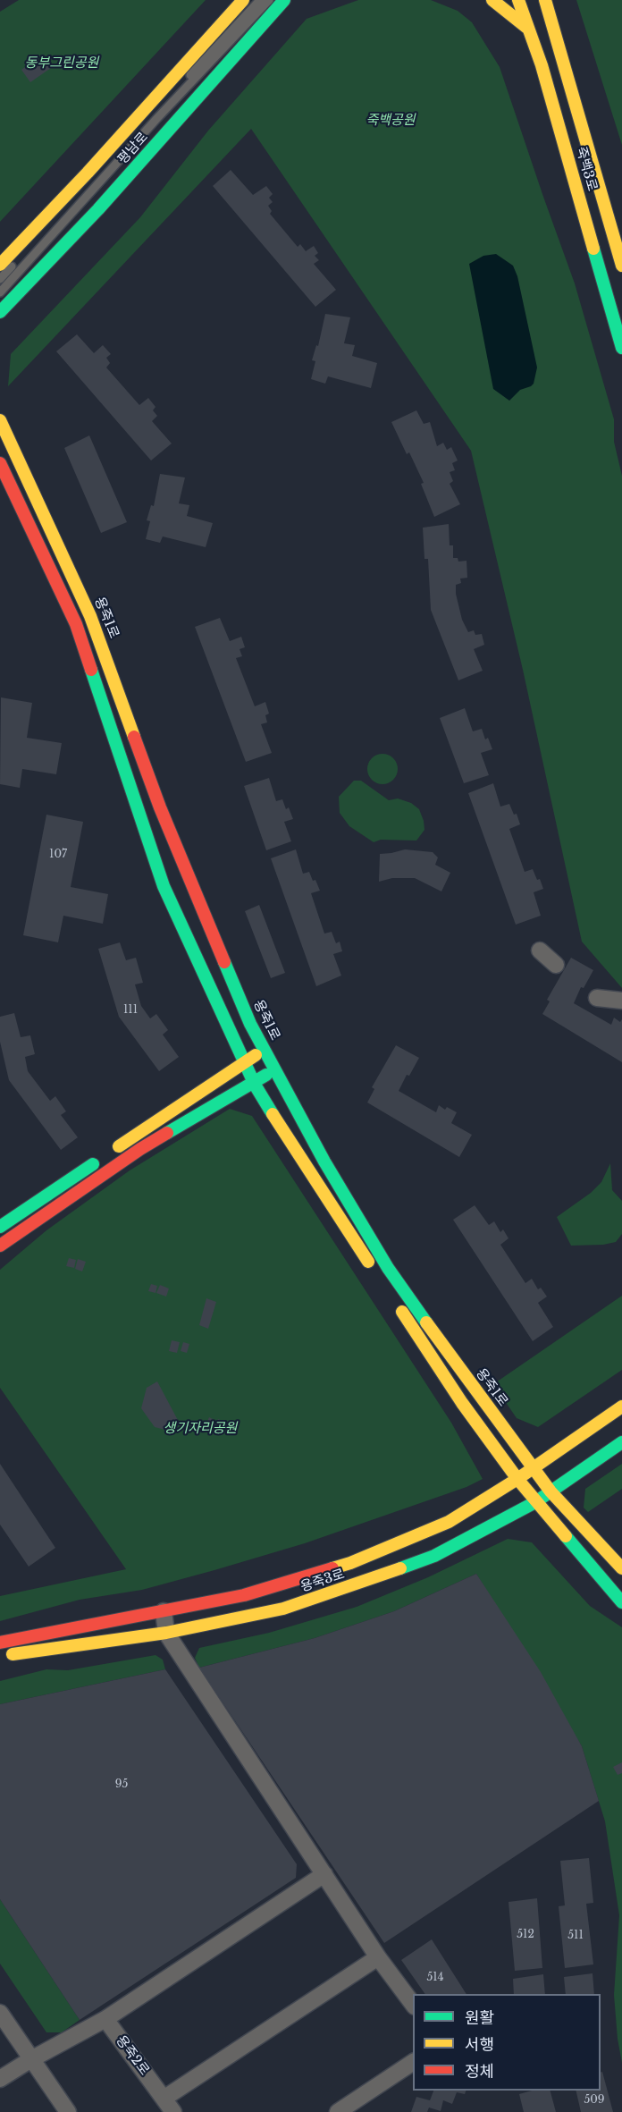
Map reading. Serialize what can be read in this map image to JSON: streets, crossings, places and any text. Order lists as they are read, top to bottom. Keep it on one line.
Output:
{"streets":{"street":["평남로","죽백3로","용죽1로","용죽3로","용죽2로"]},"crossings":[["용죽1로","용죽3로"]],"parks":["동부그린공원","죽백공원","생기자리공원"],"house_numbers":["107","111","95","512","511","514","509"],"legend":["원활","서행","정체"]}
